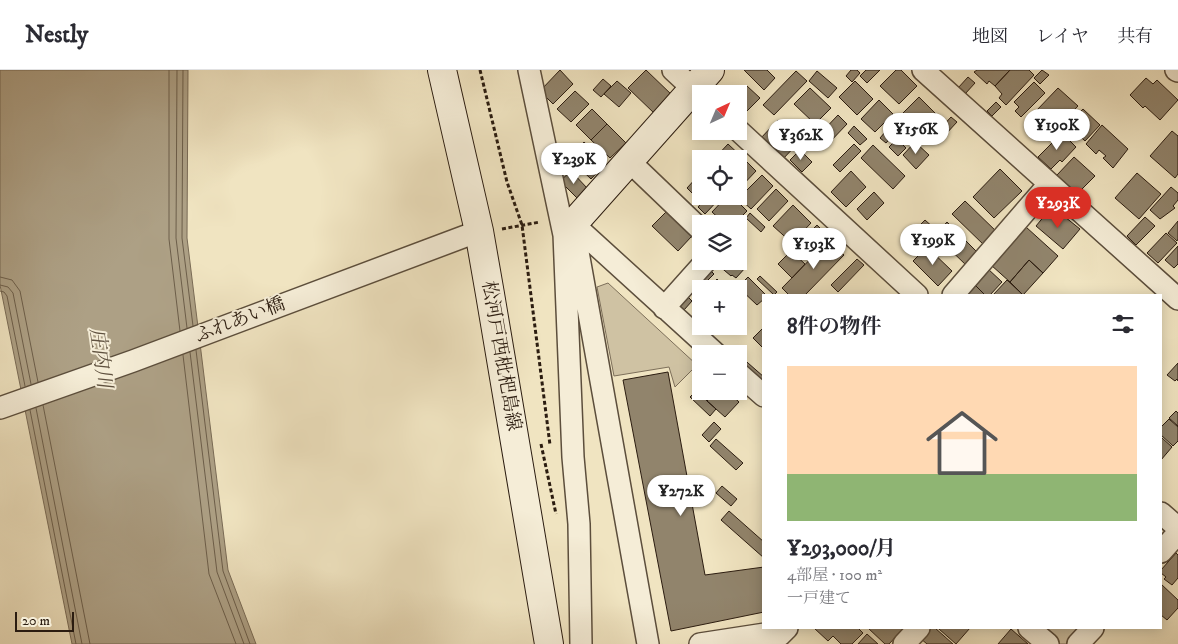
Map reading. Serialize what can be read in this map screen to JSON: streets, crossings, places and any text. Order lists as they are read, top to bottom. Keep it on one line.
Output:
{"streets":{"main road":["松河戸西枇杷島線"],"street":["ふれあい橋"]},"crossings":[["ふれあい橋","松河戸西枇杷島線"]],"water":["庄内川"],"scale_bar":"20 m","north":"top right","page":{"header":"Nestly","nav":["地図","レイヤ","共有"],"map_buttons":["+","−"],"price":["¥190K","¥156K","¥362K","¥239K","¥293K","¥199K","¥193K","¥272K"],"heading":"8件の物件","list":[{"name":"¥293,000/月","note":"4部屋 · 100 m² · 一戸建て"}],"scale":"20 m"}}
